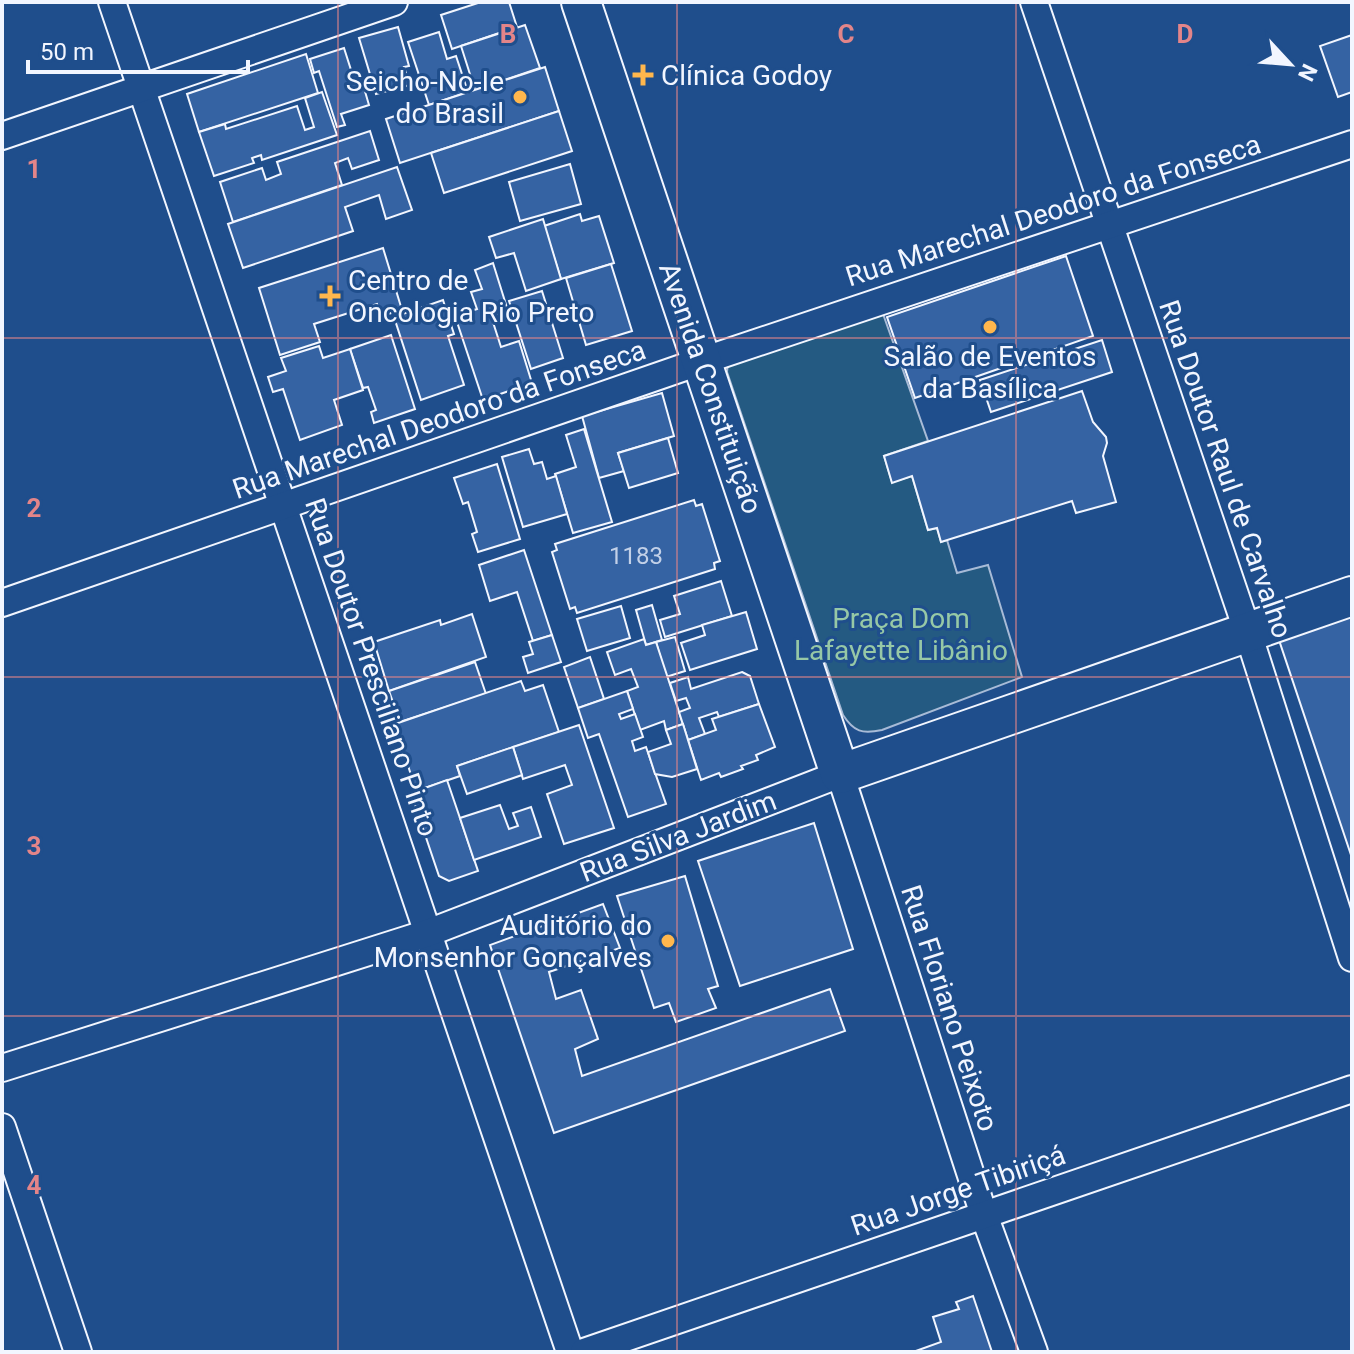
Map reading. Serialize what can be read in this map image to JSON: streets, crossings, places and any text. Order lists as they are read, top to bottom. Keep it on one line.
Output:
{"streets":{"street":["Rua Marechal Deodoro da Fonseca","Avenida Constituição","Rua Doutor Raul de Carvalho","Rua Doutor Presciliano Pinto","Rua Silva Jardim","Rua Floriano Peixoto","Rua Jorge Tibiriçá"]},"crossings":[["Rua Marechal Deodoro da Fonseca","Avenida Constituição"],["Rua Marechal Deodoro da Fonseca","Rua Doutor Raul de Carvalho"],["Rua Marechal Deodoro da Fonseca","Rua Doutor Presciliano Pinto"],["Avenida Constituição","Rua Silva Jardim"],["Avenida Constituição","Rua Floriano Peixoto"],["Rua Doutor Raul de Carvalho","Rua Silva Jardim"],["Rua Doutor Presciliano Pinto","Rua Silva Jardim"],["Rua Silva Jardim","Rua Floriano Peixoto"],["Rua Floriano Peixoto","Rua Jorge Tibiriçá"]],"parks":["Praça Dom Lafayette Libânio"],"places":{"health":["Clínica Godoy","Centro de Oncologia Rio Preto"],"other":["Seicho-No-Ie do Brasil","Salão de Eventos da Basílica","Auditório do Monsenhor Gonçalves"]},"house_numbers":["1183"],"scale_bar":"50 m","north":"bottom right","grid":{"columns":["B","C","D"],"rows":["1","2","3","4"]}}
